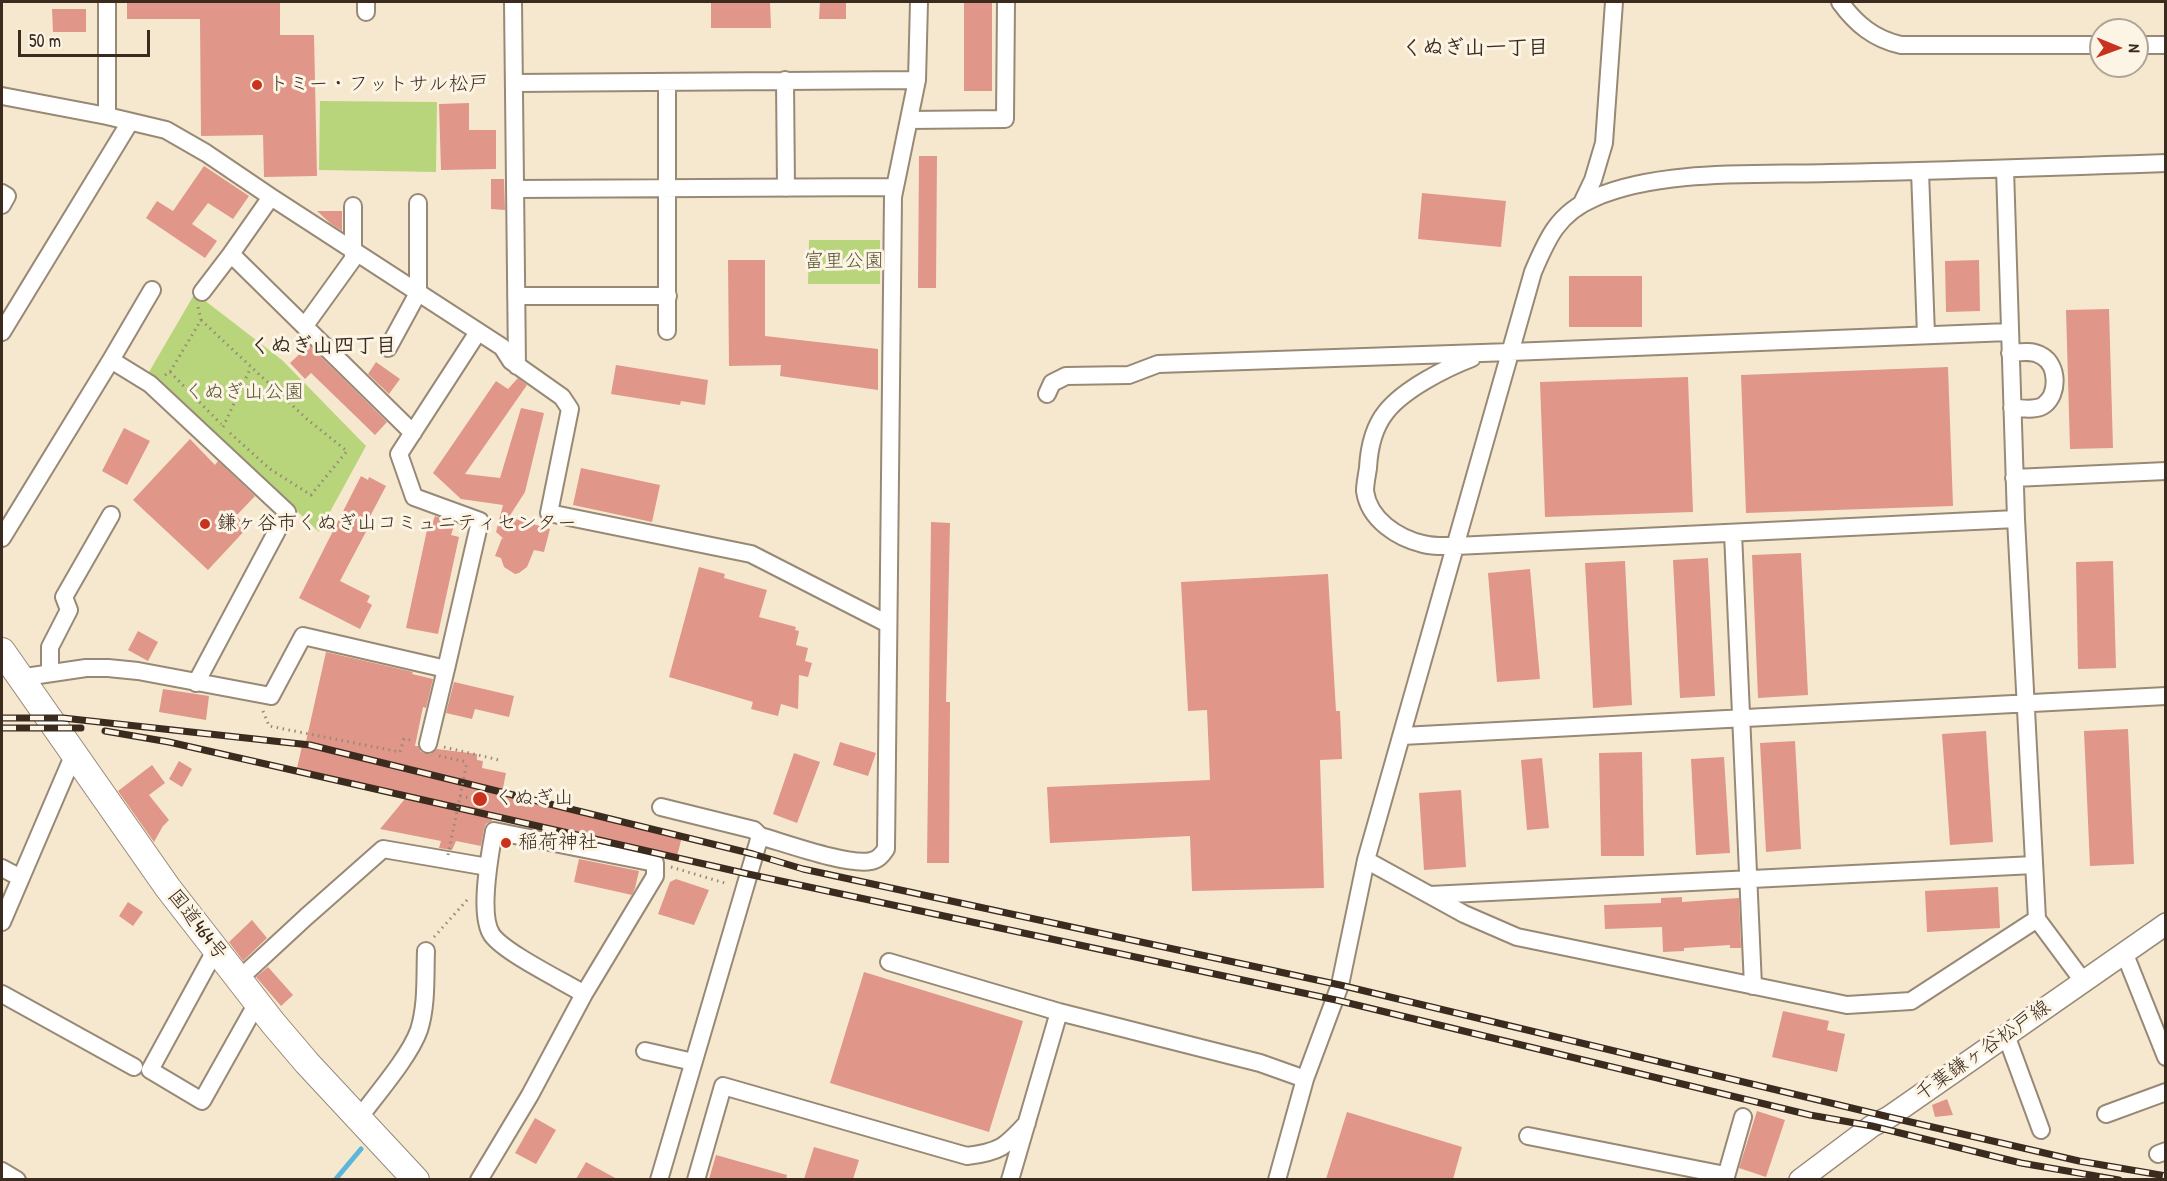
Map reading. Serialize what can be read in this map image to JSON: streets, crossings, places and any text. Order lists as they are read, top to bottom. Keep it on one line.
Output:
{"streets":{"highway":["国道464号"],"main road":["千葉鎌ヶ谷松戸線"]},"districts":["くぬぎ山一丁目","くぬぎ山四丁目"],"parks":["富里公園","くぬぎ山公園"],"places":["トミー・フットサル松戸","鎌ヶ谷市くぬぎ山コミュニティセンター","くぬぎ山","稲荷神社"],"scale_bar":"50 m","north":"right"}
